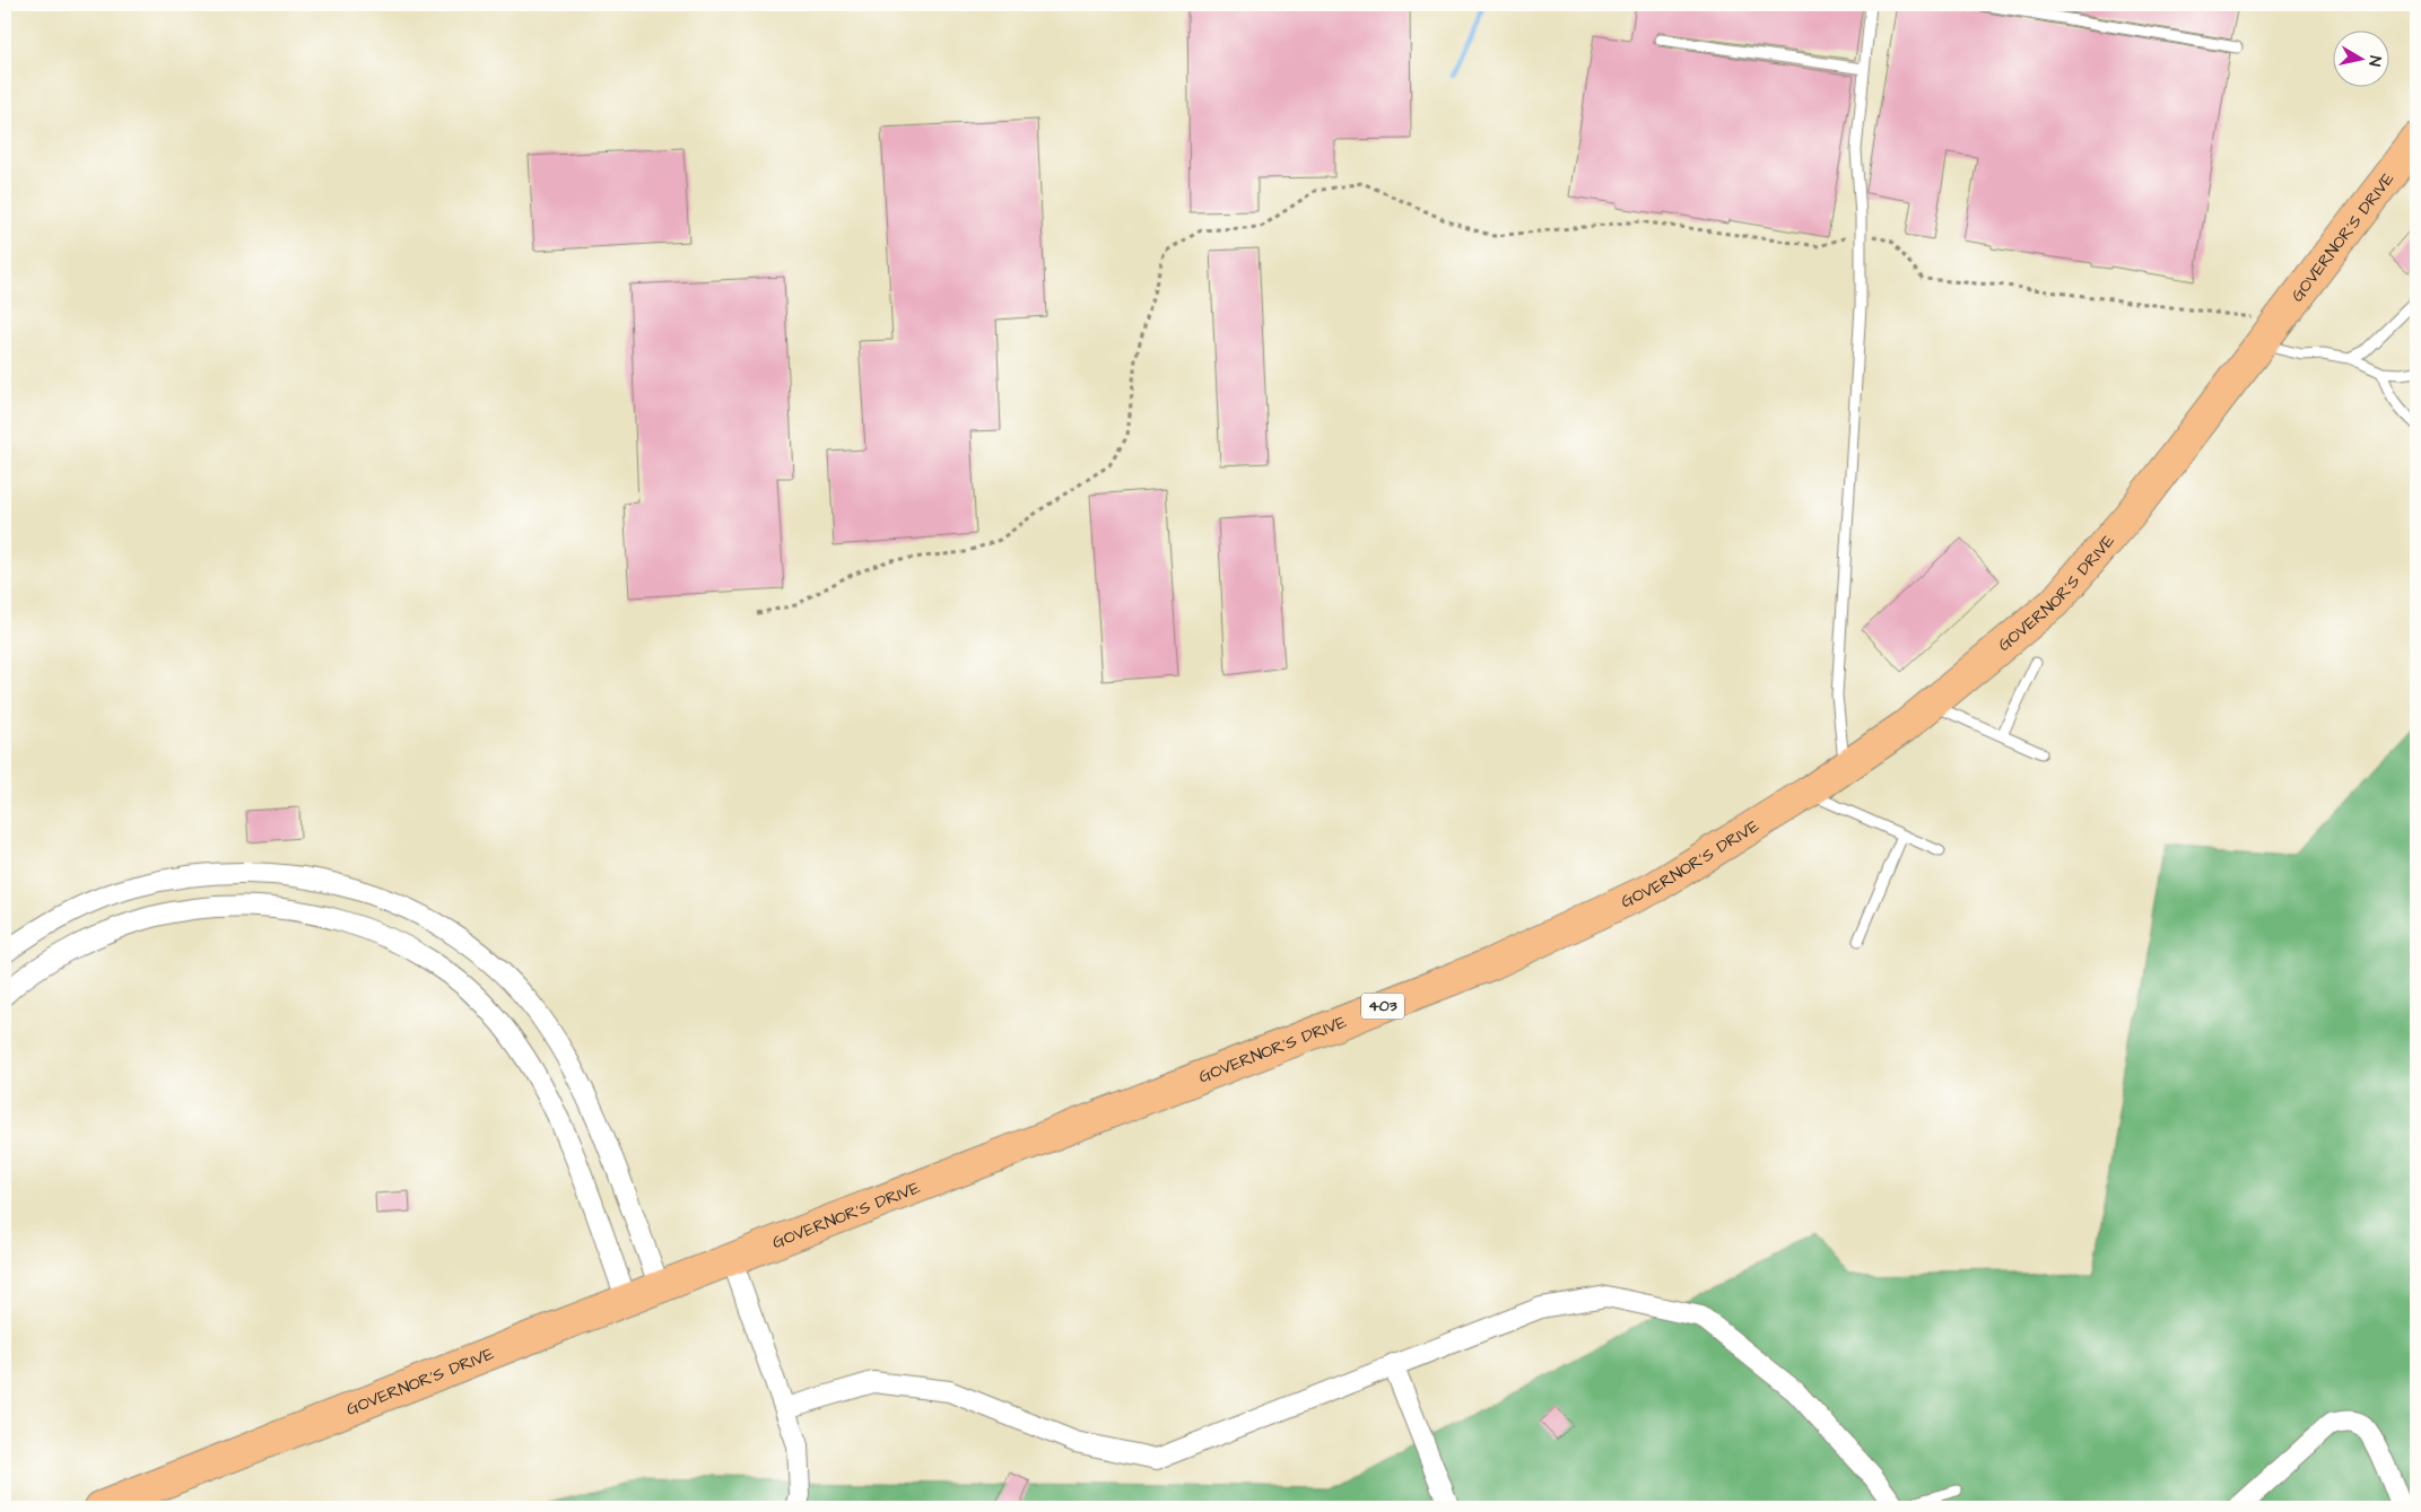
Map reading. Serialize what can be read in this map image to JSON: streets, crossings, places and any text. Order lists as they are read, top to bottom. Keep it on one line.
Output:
{"streets":{"main road":["GOVERNOR'S DRIVE","403"]},"north":"right"}
